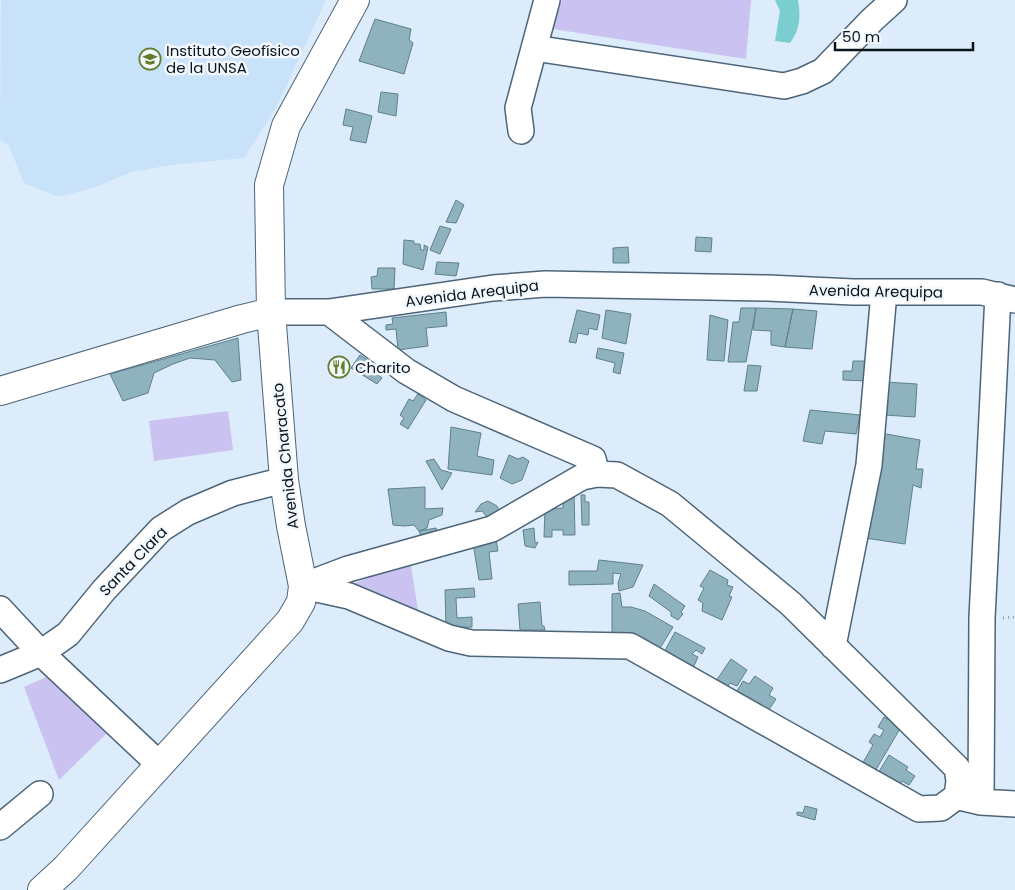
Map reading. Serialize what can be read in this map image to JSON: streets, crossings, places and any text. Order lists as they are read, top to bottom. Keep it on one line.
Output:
{"streets":{"main road":["Avenida Arequipa","Avenida Characato"],"street":["Santa Clara"]},"crossings":[["Avenida Arequipa","Avenida Characato"],["Avenida Characato","Santa Clara"]],"places":{"school or university":["Instituto Geofísico de la UNSA"],"restaurant":["Charito"]},"scale_bar":"50 m"}
